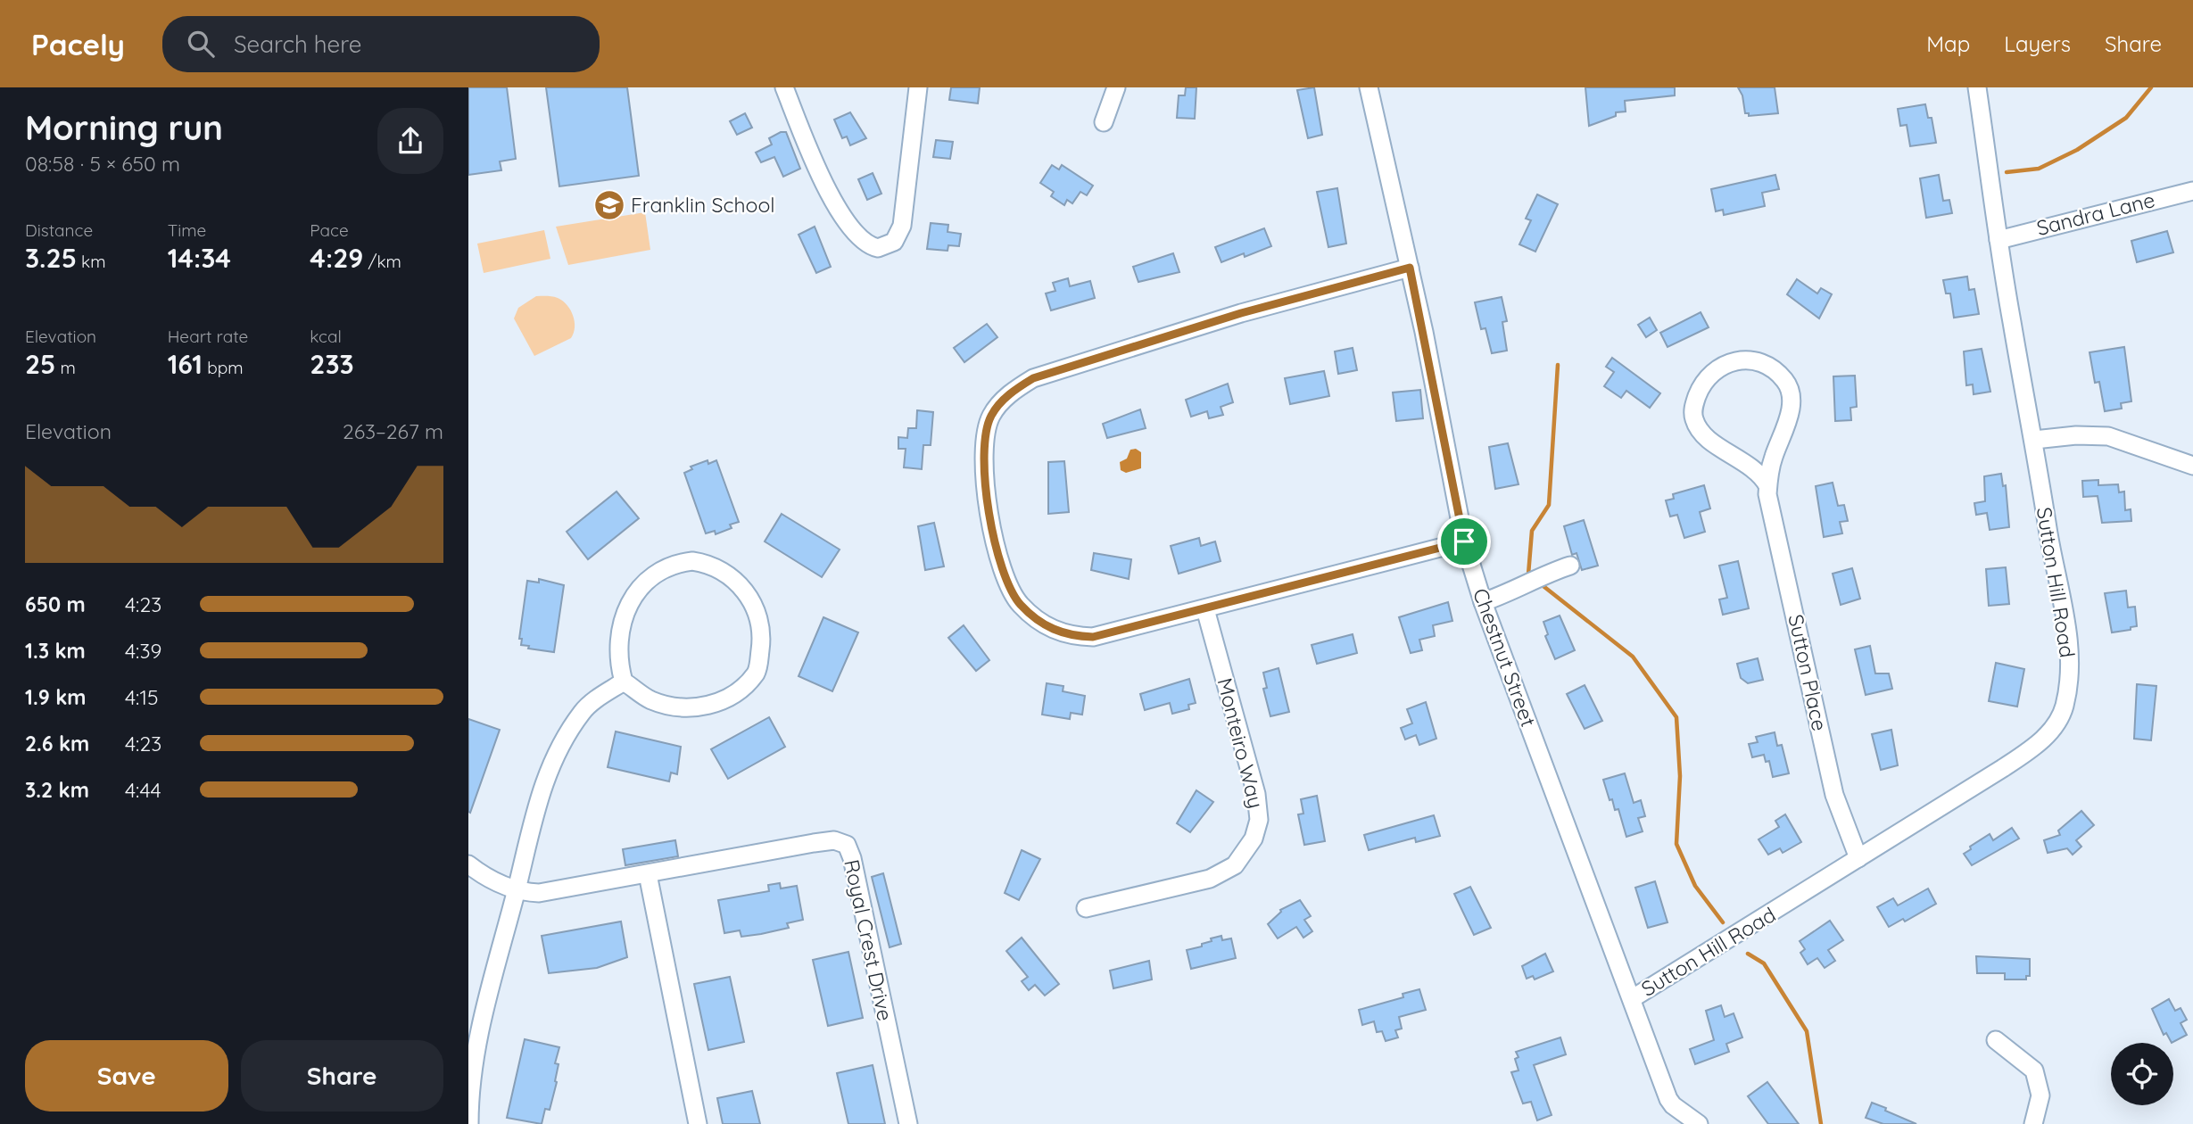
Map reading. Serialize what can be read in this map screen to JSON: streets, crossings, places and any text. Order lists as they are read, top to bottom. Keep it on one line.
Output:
{"streets":{"street":["Sandra Lane","Sutton Hill Road","Chestnut Street","Sutton Place","Monteiro Way","Royal Crest Drive"]},"crossings":[["Sandra Lane","Sutton Hill Road"],["Sutton Hill Road","Chestnut Street"],["Sutton Hill Road","Sutton Place"]],"places":{"school or university":["Franklin School"]},"page":{"header":"Pacely","search":"Search here","nav":["Map","Layers","Share"],"heading":["Morning run","08:58 · 5 × 650 m"],"stats":[["Distance","3.25 km"],["Time","14:34"],["Pace","4:29 /km"],["Elevation","25 m"],["Heart rate","161 bpm"],["kcal","233"]],"chart":["Elevation","263–267 m"],"list":[{"name":"650 m","note":"4:23"},{"name":"1.3 km","note":"4:39"},{"name":"1.9 km","note":"4:15"},{"name":"2.6 km","note":"4:23"},{"name":"3.2 km","note":"4:44"}],"buttons":["Save","Share"]}}
